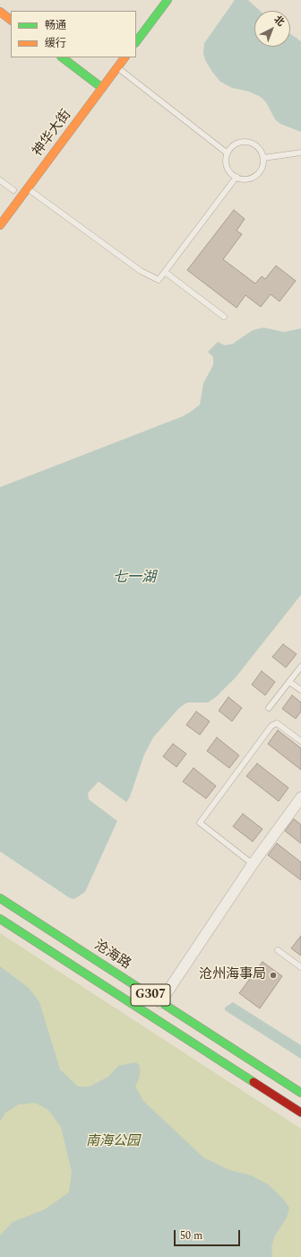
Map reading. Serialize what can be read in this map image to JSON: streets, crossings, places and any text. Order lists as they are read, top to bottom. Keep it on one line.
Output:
{"streets":{"main road":["神华大街","沧海路","G307"]},"water":["七一湖"],"parks":["南海公园"],"places":["沧州海事局"],"legend":["畅通","缓行"],"scale_bar":"50 m","north":"top right"}
